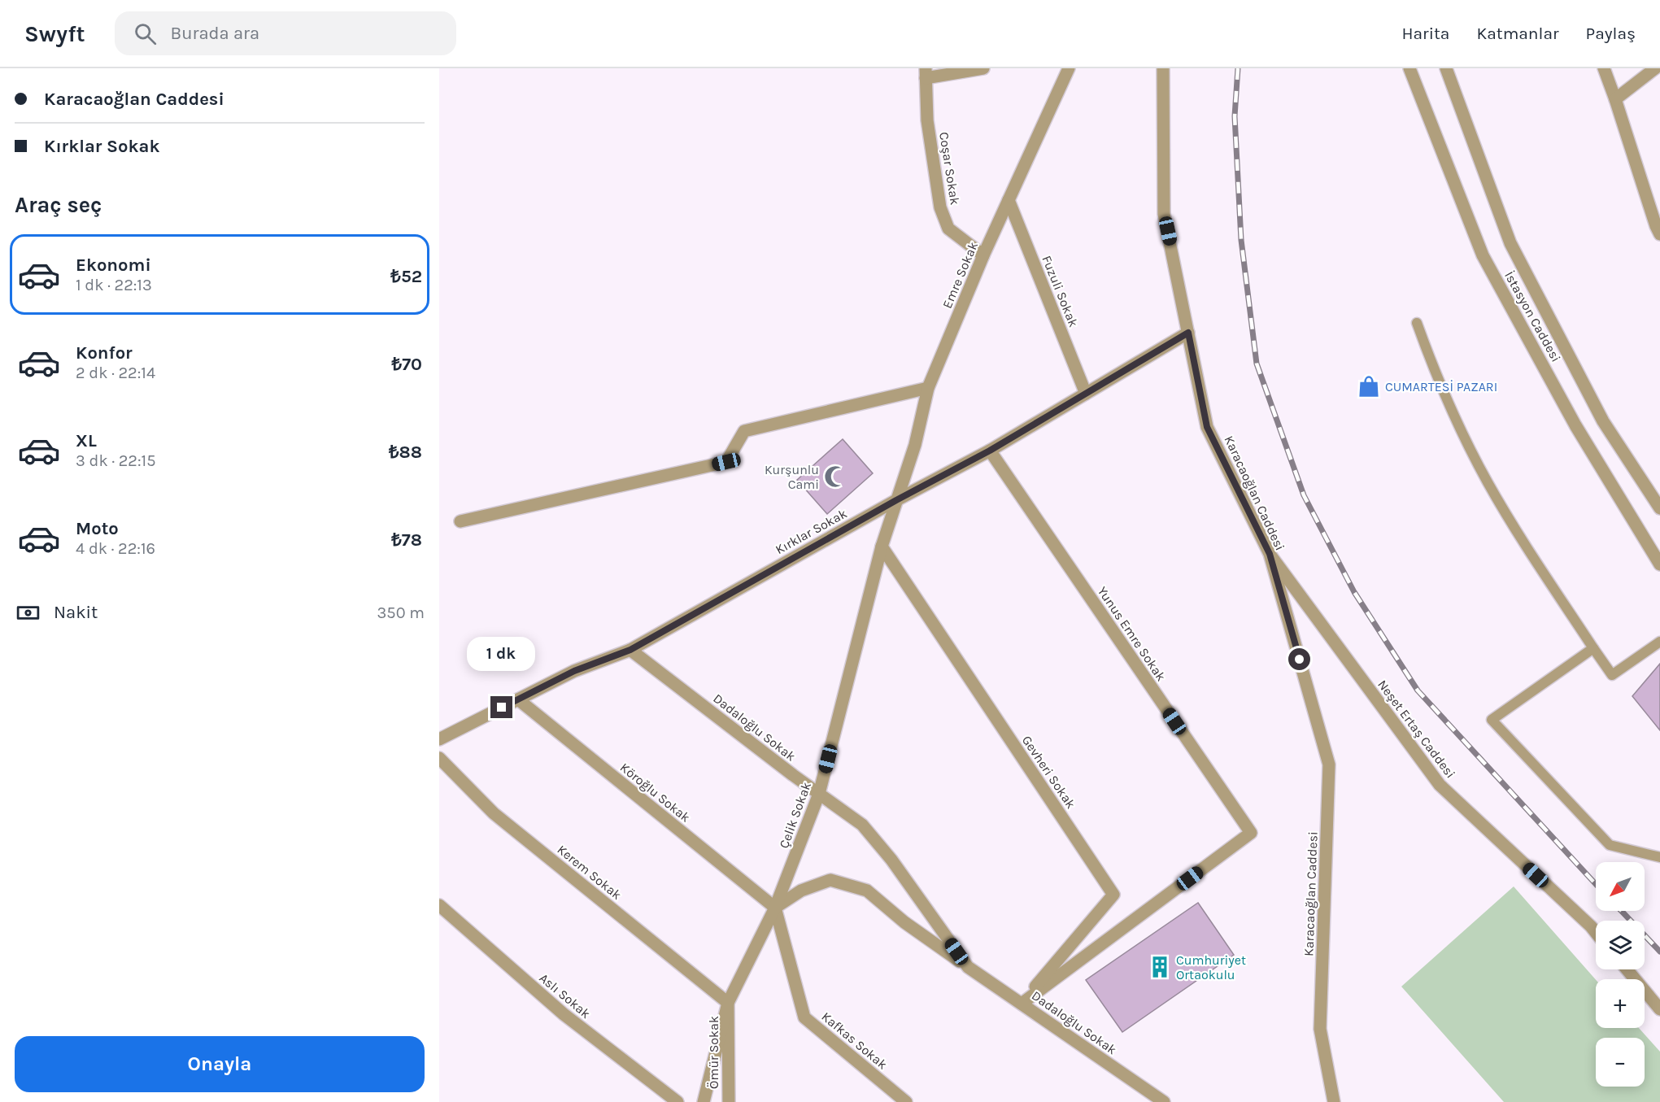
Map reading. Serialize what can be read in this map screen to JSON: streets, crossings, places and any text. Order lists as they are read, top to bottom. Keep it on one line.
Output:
{"streets":{"street":["Coşar Sokak","Emre Sokak","Fuzuli Sokak","İstasyon Caddesi","Karacaoğlan Caddesi","Kırklar Sokak","Yunus Emre Sokak","Dadaloğlu Sokak","Neşet Ertaş Caddesi","Gevheri Sokak","Köroğlu Sokak","Çelik Sokak","Kerem Sokak","Aslı Sokak","Kafkas Sokak","Ömür Sokak"]},"crossings":[["Coşar Sokak","Emre Sokak"],["Emre Sokak","Fuzuli Sokak"],["Emre Sokak","Kırklar Sokak"],["Emre Sokak","Çelik Sokak"],["Fuzuli Sokak","Kırklar Sokak"],["Karacaoğlan Caddesi","Kırklar Sokak"],["Karacaoğlan Caddesi","Neşet Ertaş Caddesi"],["Kırklar Sokak","Yunus Emre Sokak"],["Kırklar Sokak","Dadaloğlu Sokak"],["Kırklar Sokak","Köroğlu Sokak"],["Kırklar Sokak","Çelik Sokak"],["Yunus Emre Sokak","Dadaloğlu Sokak"],["Yunus Emre Sokak","Gevheri Sokak"],["Dadaloğlu Sokak","Gevheri Sokak"],["Dadaloğlu Sokak","Köroğlu Sokak"],["Dadaloğlu Sokak","Çelik Sokak"],["Dadaloğlu Sokak","Kafkas Sokak"],["Gevheri Sokak","Çelik Sokak"],["Köroğlu Sokak","Çelik Sokak"],["Köroğlu Sokak","Kafkas Sokak"],["Çelik Sokak","Kerem Sokak"],["Çelik Sokak","Kafkas Sokak"],["Çelik Sokak","Ömür Sokak"],["Kerem Sokak","Ömür Sokak"]],"places":{"shop":["CUMARTESİ PAZARI"],"mosque":["Kurşunlu Cami"],"building":["Cumhuriyet Ortaokulu"]},"north":"bottom left","page":{"header":"Swyft","search":"Burada ara","nav":["Harita","Katmanlar","Paylaş"],"banner":["Karacaoğlan Caddesi","Kırklar Sokak"],"heading":"Araç seç","list":[{"name":"Ekonomi","note":"1 dk · 22:13","value":"₺52"},{"name":"Konfor","note":"2 dk · 22:14","value":"₺70"},{"name":"XL","note":"3 dk · 22:15","value":"₺88"},{"name":"Moto","note":"4 dk · 22:16","value":"₺78"}],"pay":["Nakit","350 m"],"bubble":"1 dk","map_buttons":["+","−"],"buttons":"Onayla"}}
